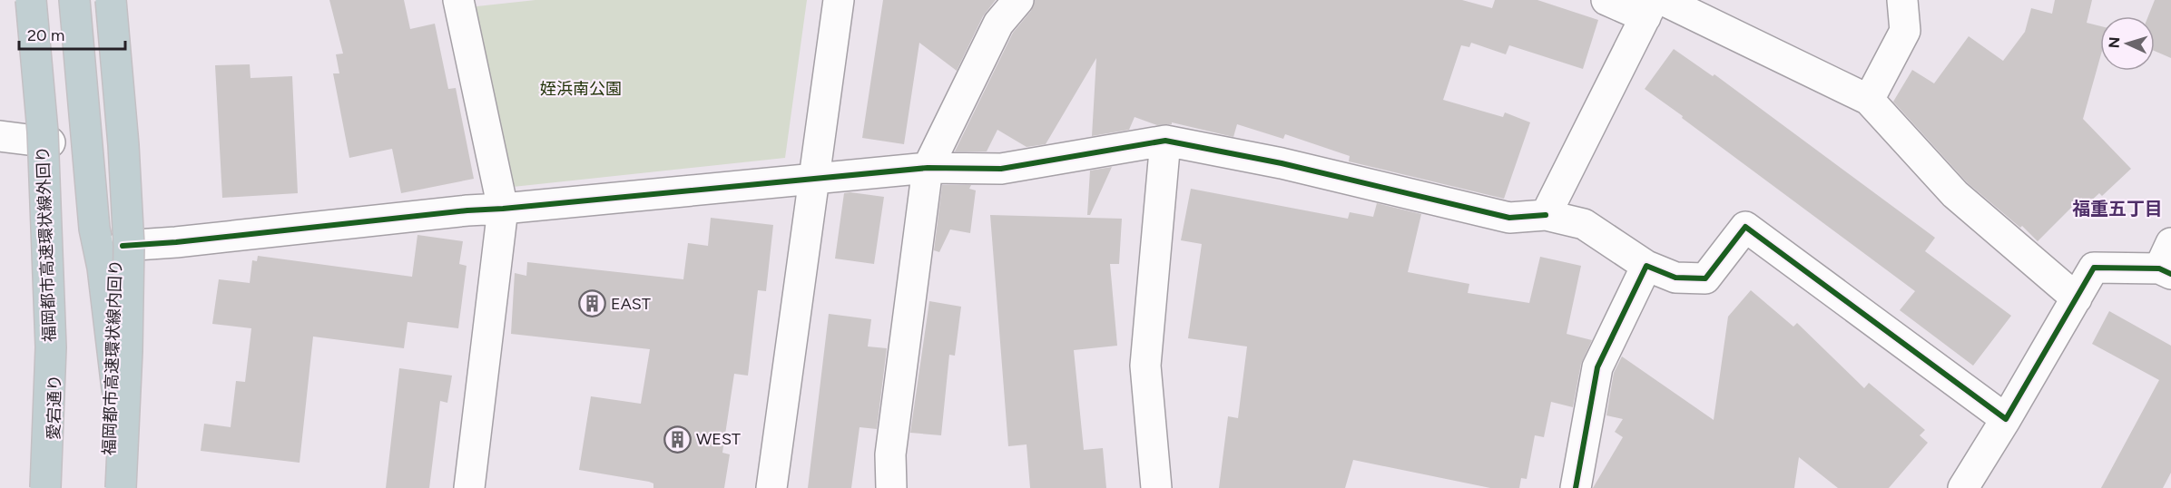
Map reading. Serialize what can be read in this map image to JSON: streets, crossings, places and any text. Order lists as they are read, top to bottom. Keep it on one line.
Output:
{"streets":{"highway":["福岡都市高速環状線外回り","福岡都市高速環状線内回り"],"street":["愛宕通り"]},"districts":["福重五丁目"],"parks":["姪浜南公園"],"places":{"building":["EAST","WEST"]},"scale_bar":"20 m","north":"left"}
